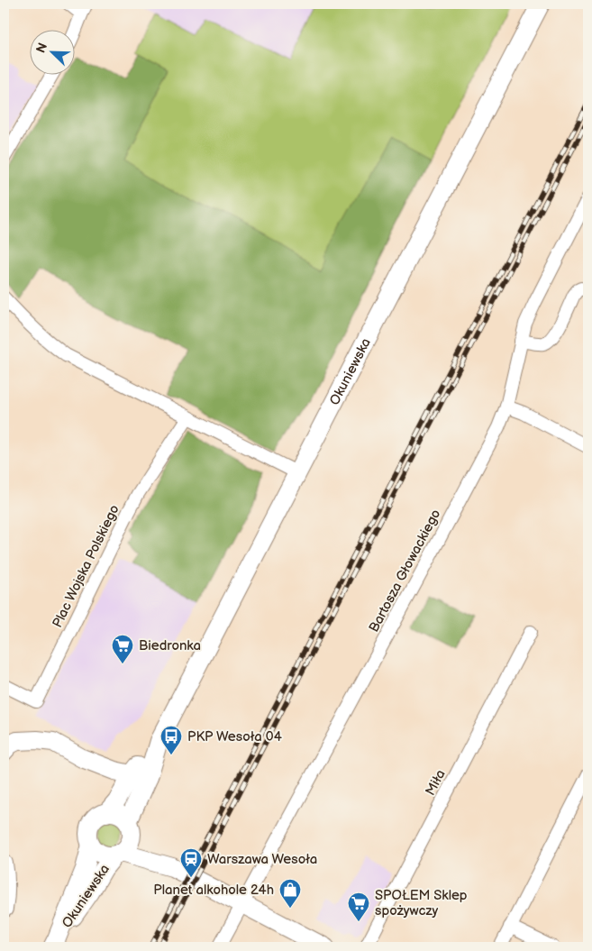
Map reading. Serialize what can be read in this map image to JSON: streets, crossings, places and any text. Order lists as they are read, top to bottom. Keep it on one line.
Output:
{"streets":{"main road":["Okuniewska"],"street":["Plac Wojska Polskiego","Bartosza Głowackiego","Miła"]},"places":{"supermarket":["Biedronka","SPOŁEM Sklep spożywczy"],"bus stop":["PKP Wesoła 04"],"station":["Warszawa Wesoła"],"shop":["Planet alkohole 24h"]},"north":"top left"}
